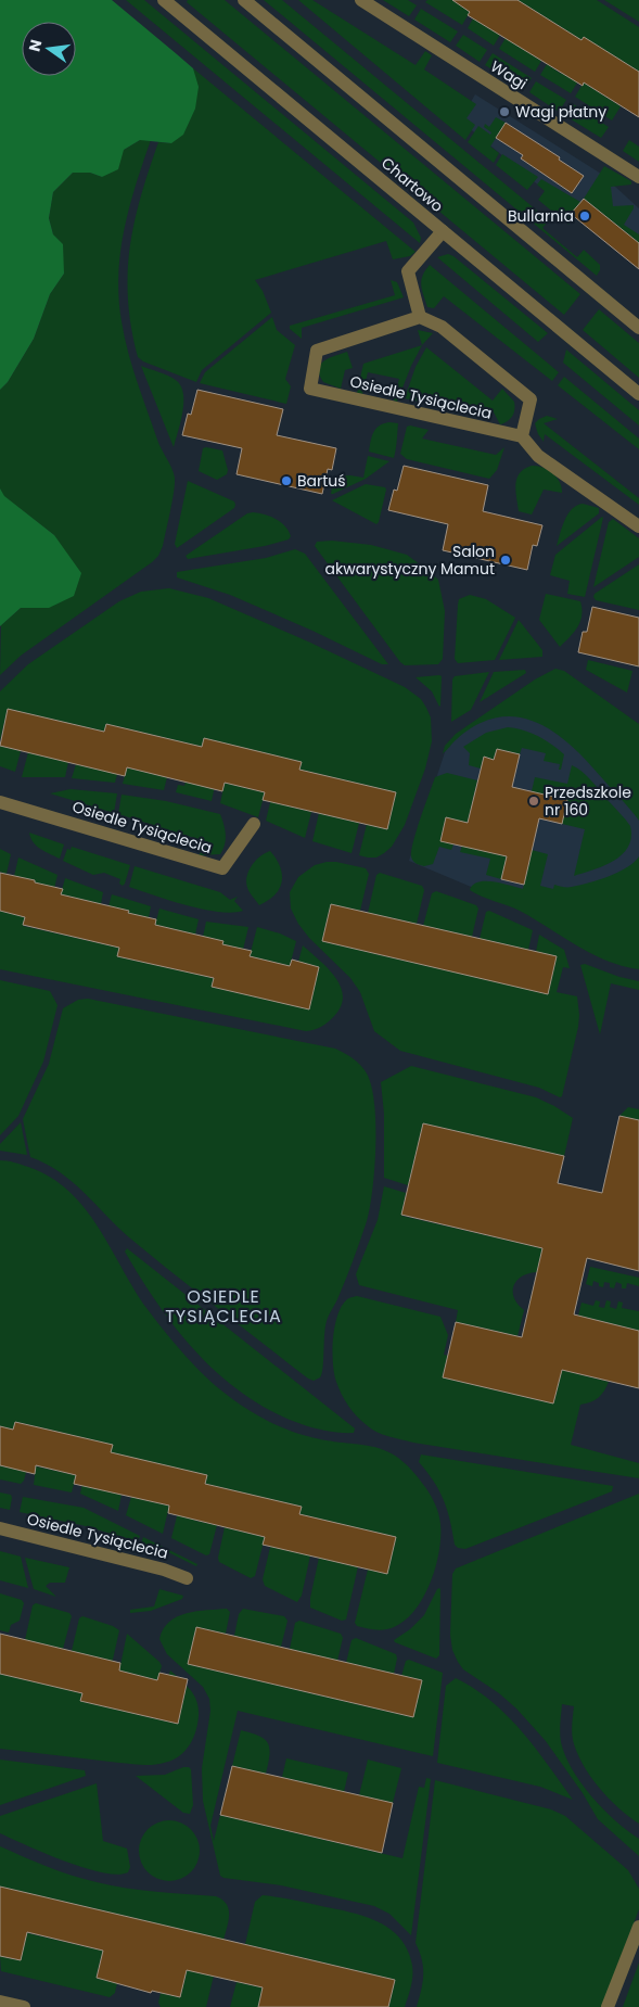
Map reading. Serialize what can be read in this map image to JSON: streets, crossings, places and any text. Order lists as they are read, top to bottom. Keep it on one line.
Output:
{"streets":{"street":["Wagi","Chartowo","Osiedle Tysiąclecia"]},"districts":["OSIEDLE TYSIĄCLECIA"],"places":["Wagi płatny","Bullarnia","Bartuś","Salon akwarystyczny Mamut","Przedszkole nr 160"],"north":"left"}
